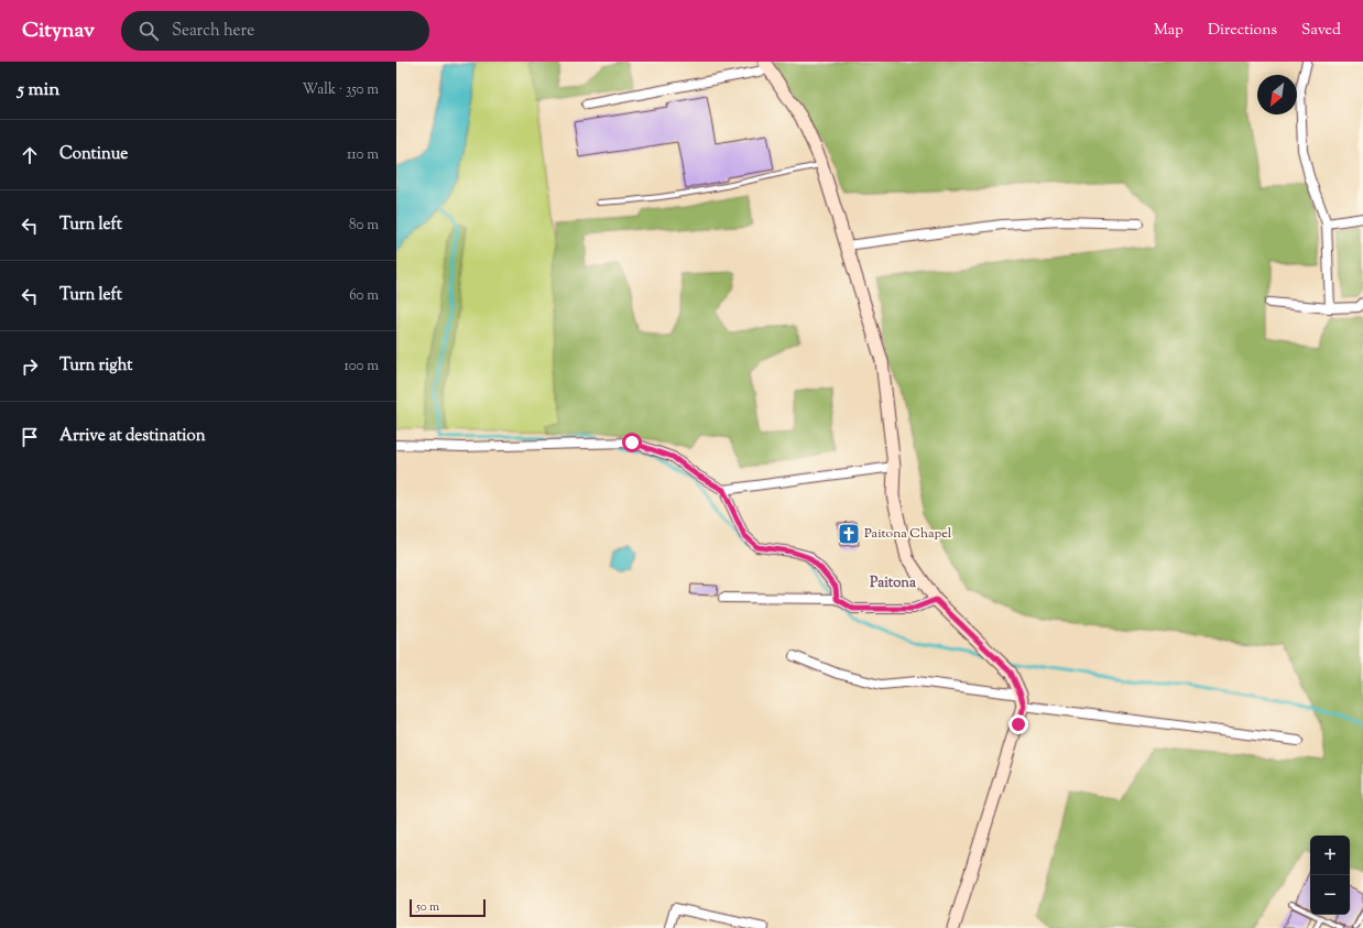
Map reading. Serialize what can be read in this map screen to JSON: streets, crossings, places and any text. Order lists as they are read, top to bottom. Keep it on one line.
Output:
{"districts":["Paitona"],"places":{"church":["Paitona Chapel"]},"scale_bar":"50 m","north":"bottom left","page":{"header":"Citynav","search":"Search here","nav":["Map","Directions","Saved"],"heading":["5 min","Walk · 350 m"],"list":[["Continue","110 m"],["Turn left","80 m"],["Turn left","60 m"],["Turn right","100 m"],"Arrive at destination"],"map_buttons":["+","−"],"scale":"50 m"}}
